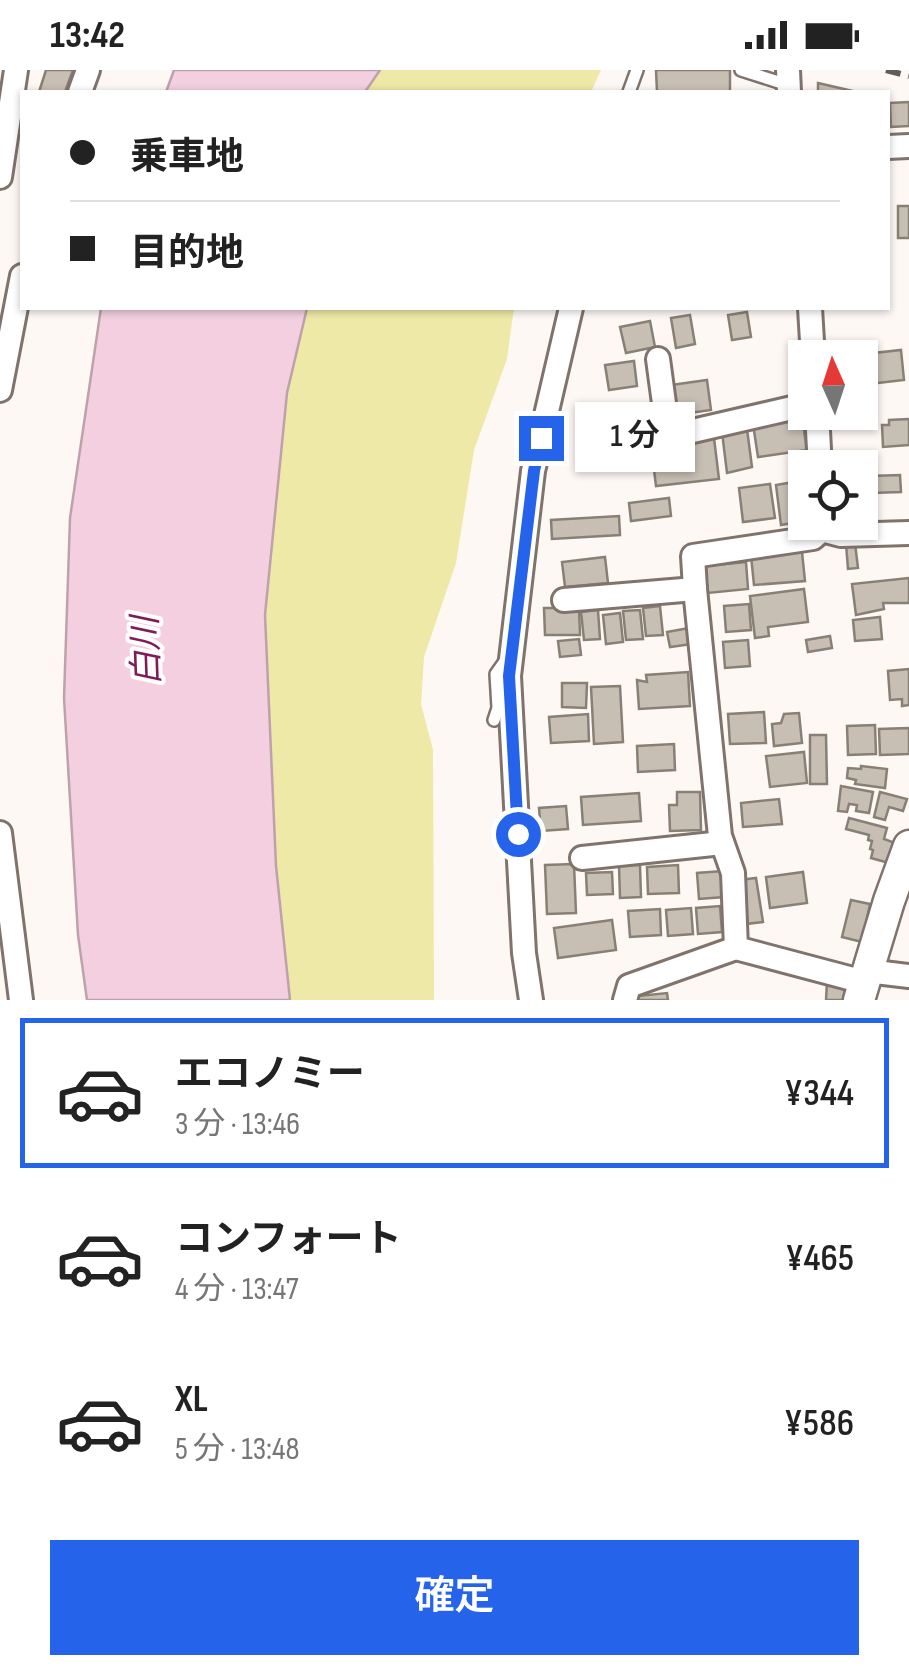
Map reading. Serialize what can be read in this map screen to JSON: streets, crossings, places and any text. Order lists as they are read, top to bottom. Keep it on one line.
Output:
{"water":["白川"],"north":"top","page":{"status":"13:42","banner":["乗車地","目的地"],"bubble":"1 分","list":[{"name":"エコノミー","note":"3 分 · 13:46","value":"¥344"},{"name":"コンフォート","note":"4 分 · 13:47","value":"¥465"},{"name":"XL","note":"5 分 · 13:48","value":"¥586"}],"buttons":"確定"}}
